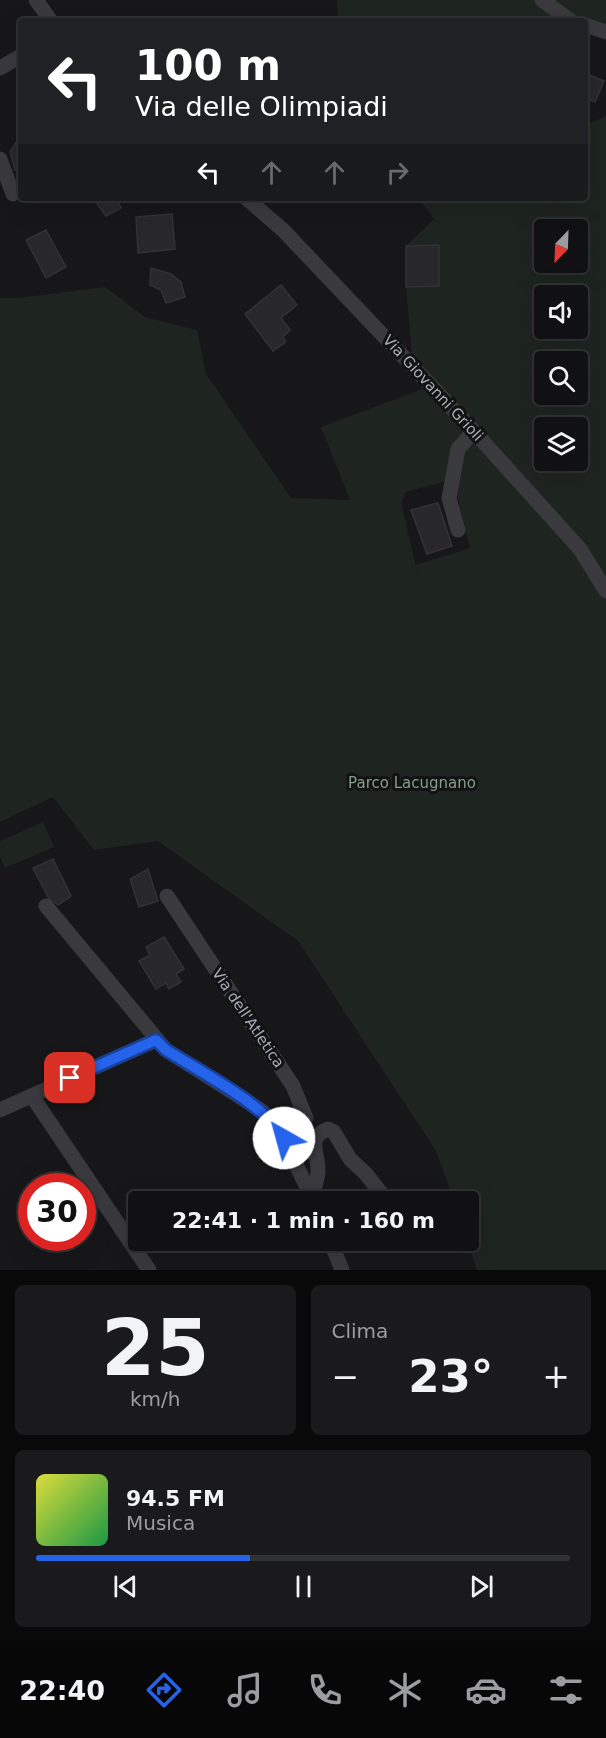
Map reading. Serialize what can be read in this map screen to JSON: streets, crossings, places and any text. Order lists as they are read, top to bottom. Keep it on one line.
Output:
{"streets":{"street":["Via Giovanni Grioli","Via dell'Atletica"]},"parks":["Parco Lacugnano"],"north":"bottom left","page":{"turn":["100 m","Via delle Olimpiadi"],"limit":"30","trip":"22:41 · 1 min · 160 m","tile":[["25","km/h"],"Clima"],"heat":["−","23°","+"],"song":["94.5 FM","Musica"],"tabs":"22:40"}}
